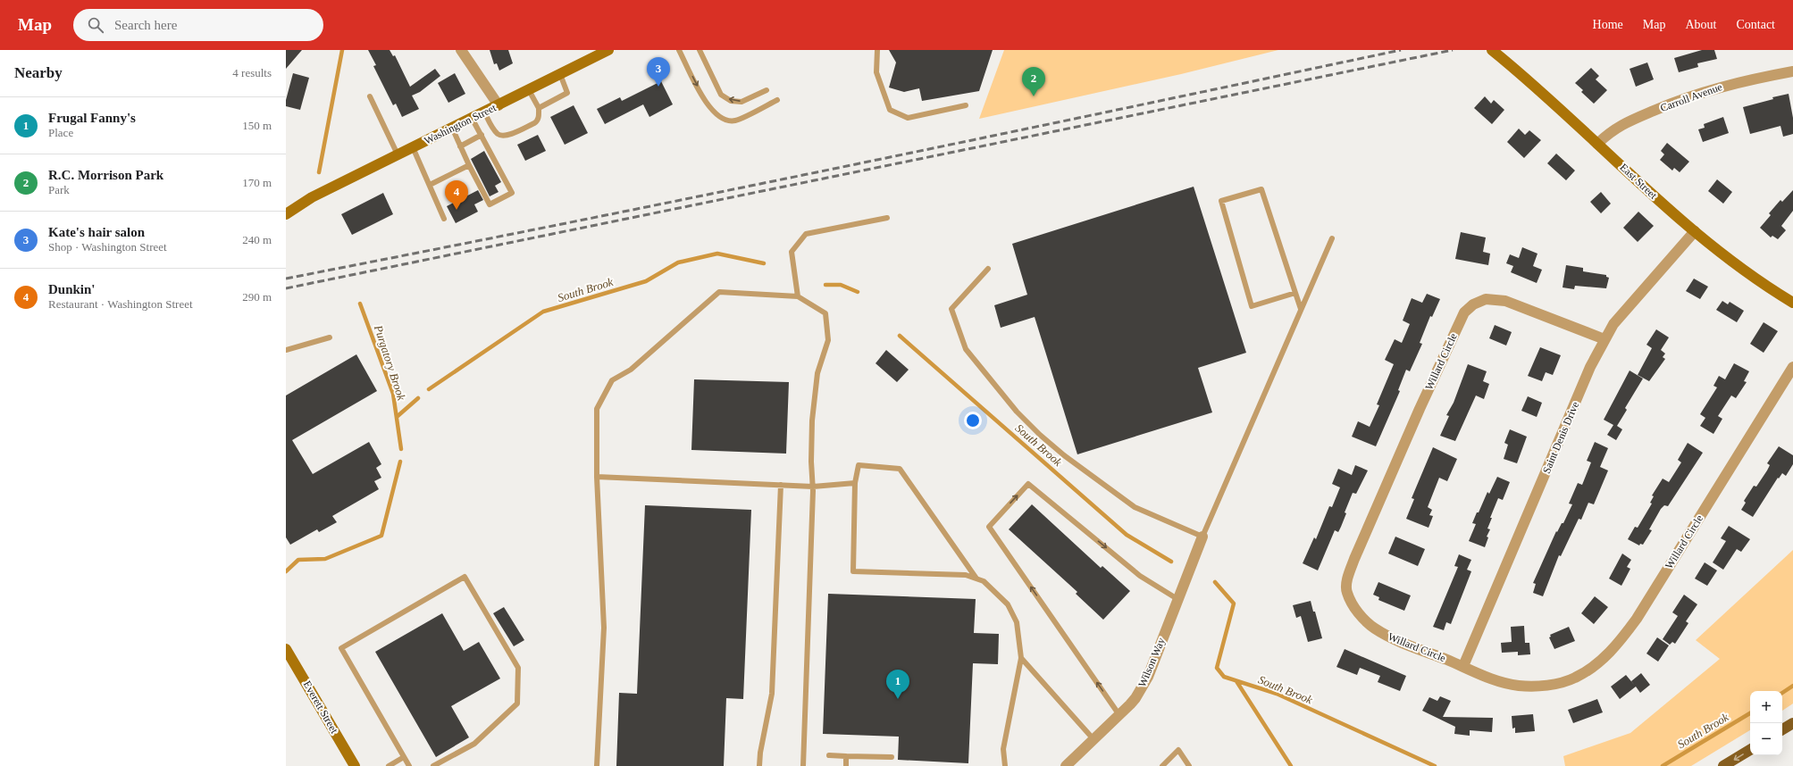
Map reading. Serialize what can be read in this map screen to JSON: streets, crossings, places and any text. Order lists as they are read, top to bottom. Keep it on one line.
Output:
{"streets":{"main road":["Washington Street","East Street","Everett Street"],"street":["Carroll Avenue","Willard Circle","Saint Denis Drive","Wilson Way"]},"crossings":[["Carroll Avenue","East Street"],["East Street","Saint Denis Drive"],["Willard Circle","Saint Denis Drive"]],"water":["South Brook","Purgatory Brook"],"page":{"header":"Map","search":"Search here","nav":["Home","Map","About","Contact"],"heading":["Nearby","4 results"],"pins":["3","2","4","1"],"list":[{"mark":"1","name":"Frugal Fanny's","note":"Place","value":"150 m"},{"mark":"2","name":"R.C. Morrison Park","note":"Park","value":"170 m"},{"mark":"3","name":"Kate's hair salon","note":"Shop · Washington Street","value":"240 m"},{"mark":"4","name":"Dunkin'","note":"Restaurant · Washington Street","value":"290 m"}],"map_buttons":["+","−"]}}
